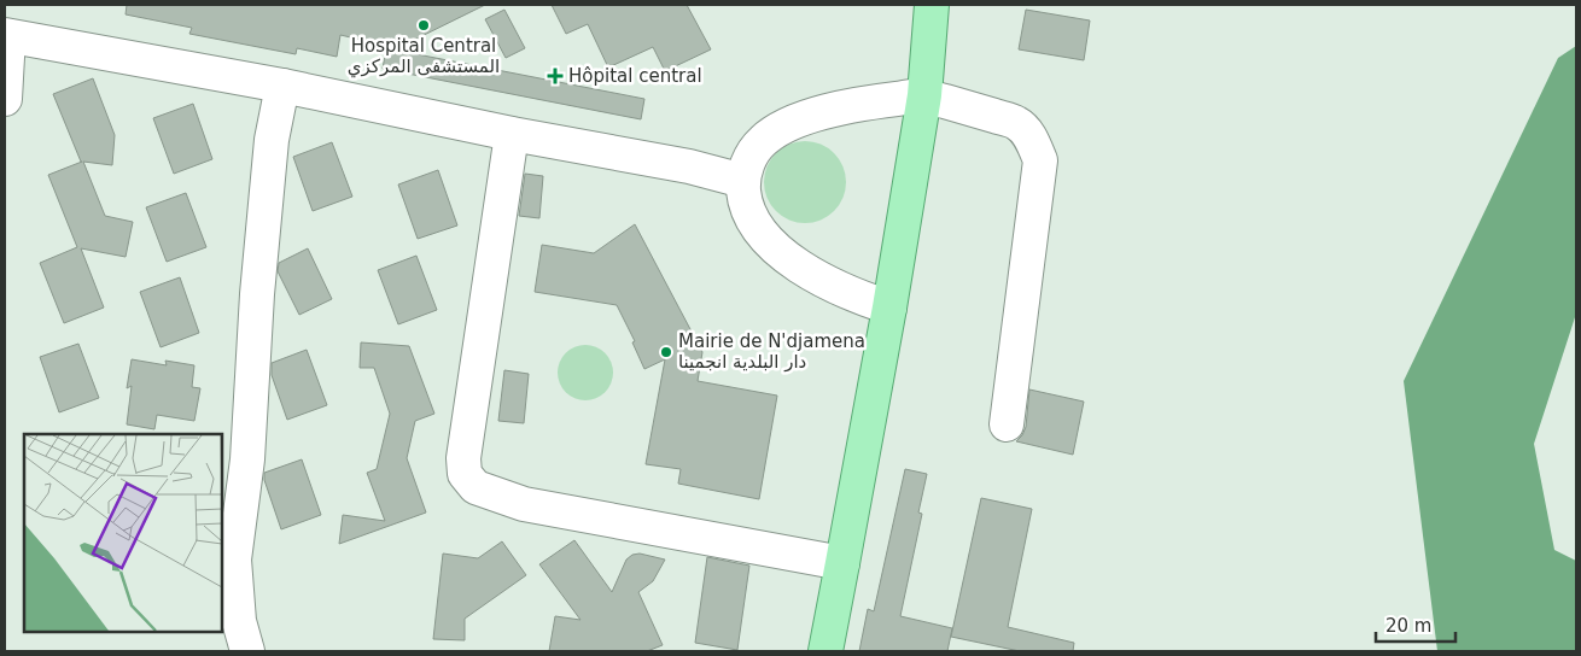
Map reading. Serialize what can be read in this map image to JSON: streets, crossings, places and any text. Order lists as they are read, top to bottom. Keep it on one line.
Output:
{"places":{"other":["Hospital Central المستشفى المركزي","Mairie de N'djamena دار البلدية انجمينا"],"health":["Hôpital central"]},"scale_bar":"20 m"}
